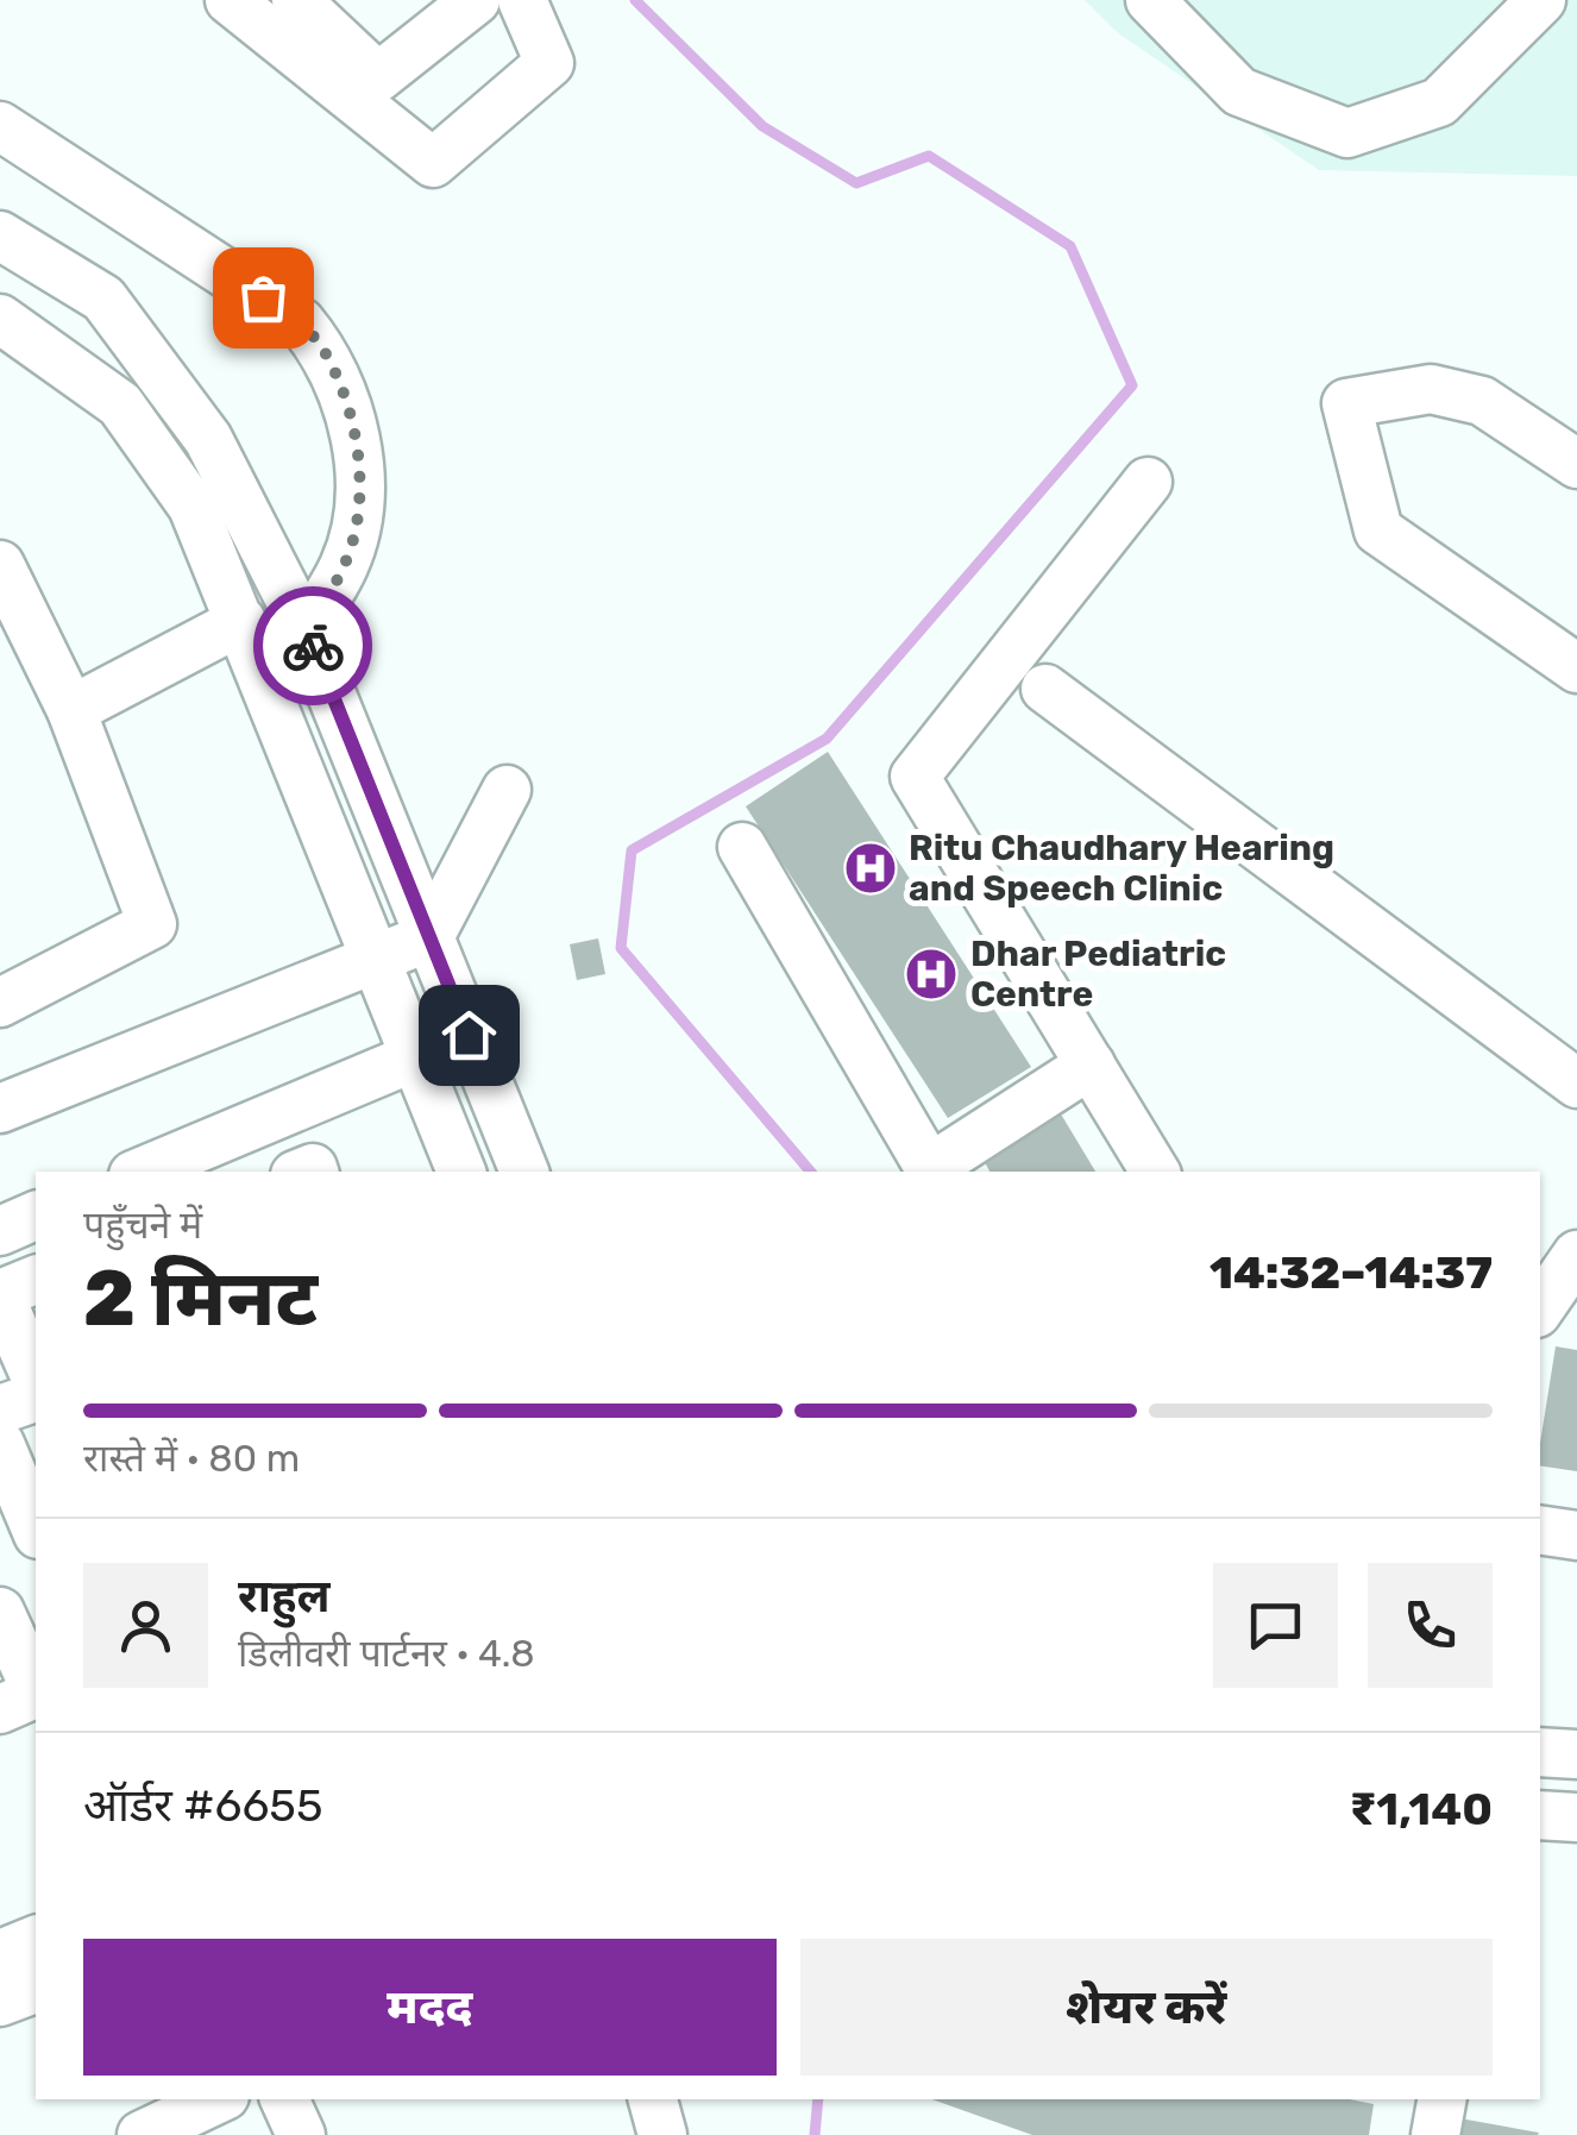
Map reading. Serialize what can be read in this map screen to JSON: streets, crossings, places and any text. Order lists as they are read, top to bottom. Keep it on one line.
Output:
{"places":{"hospital":["Ritu Chaudhary Hearing and Speech Clinic","Dhar Pediatric Centre"]},"page":{"heading":["2 मिनट","पहुँचने में","14:32–14:37"],"panel":["राहुल","डिलीवरी पार्टनर · 4.8","ऑर्डर #6655","₹1,140"],"bar":"रास्ते में · 80 m","buttons":["मदद","शेयर करें"]}}
